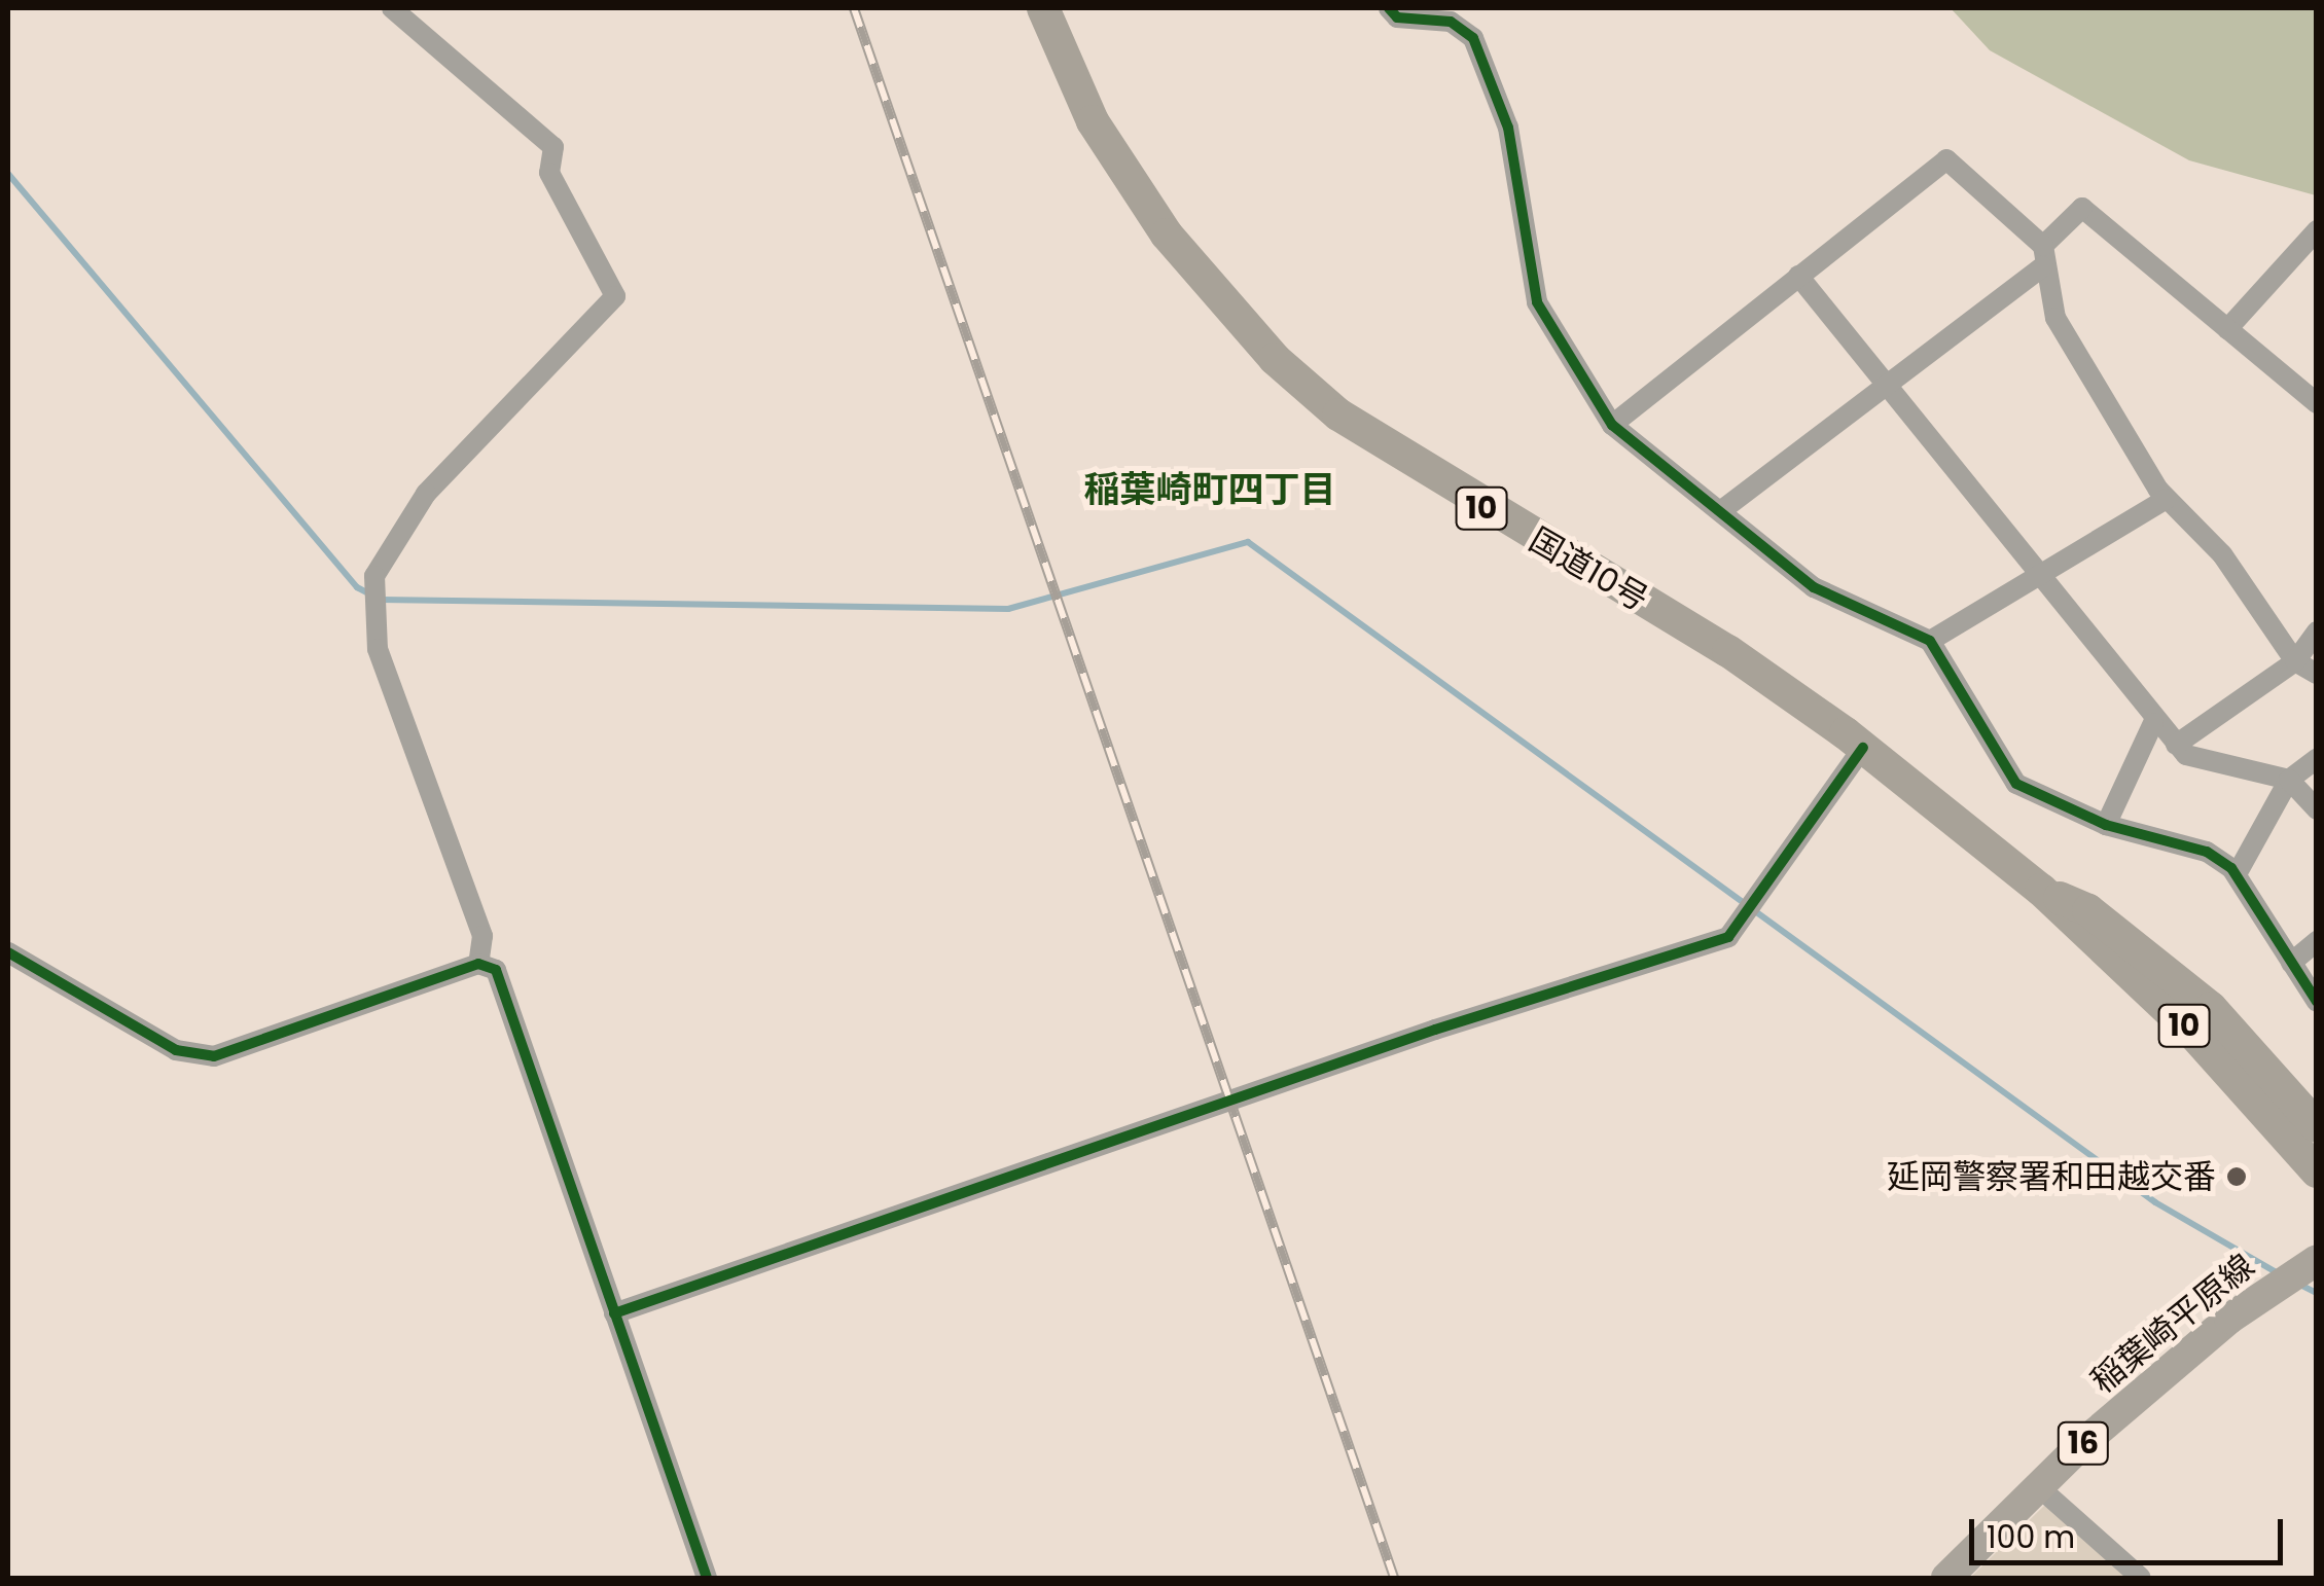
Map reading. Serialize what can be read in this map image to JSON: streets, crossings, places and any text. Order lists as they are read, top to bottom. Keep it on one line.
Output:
{"streets":{"highway":["10","国道10号"],"main road":["稲葉崎平原線","16"]},"districts":["稲葉崎町四丁目"],"places":["延岡警察署和田越交番"],"scale_bar":"100 m"}
